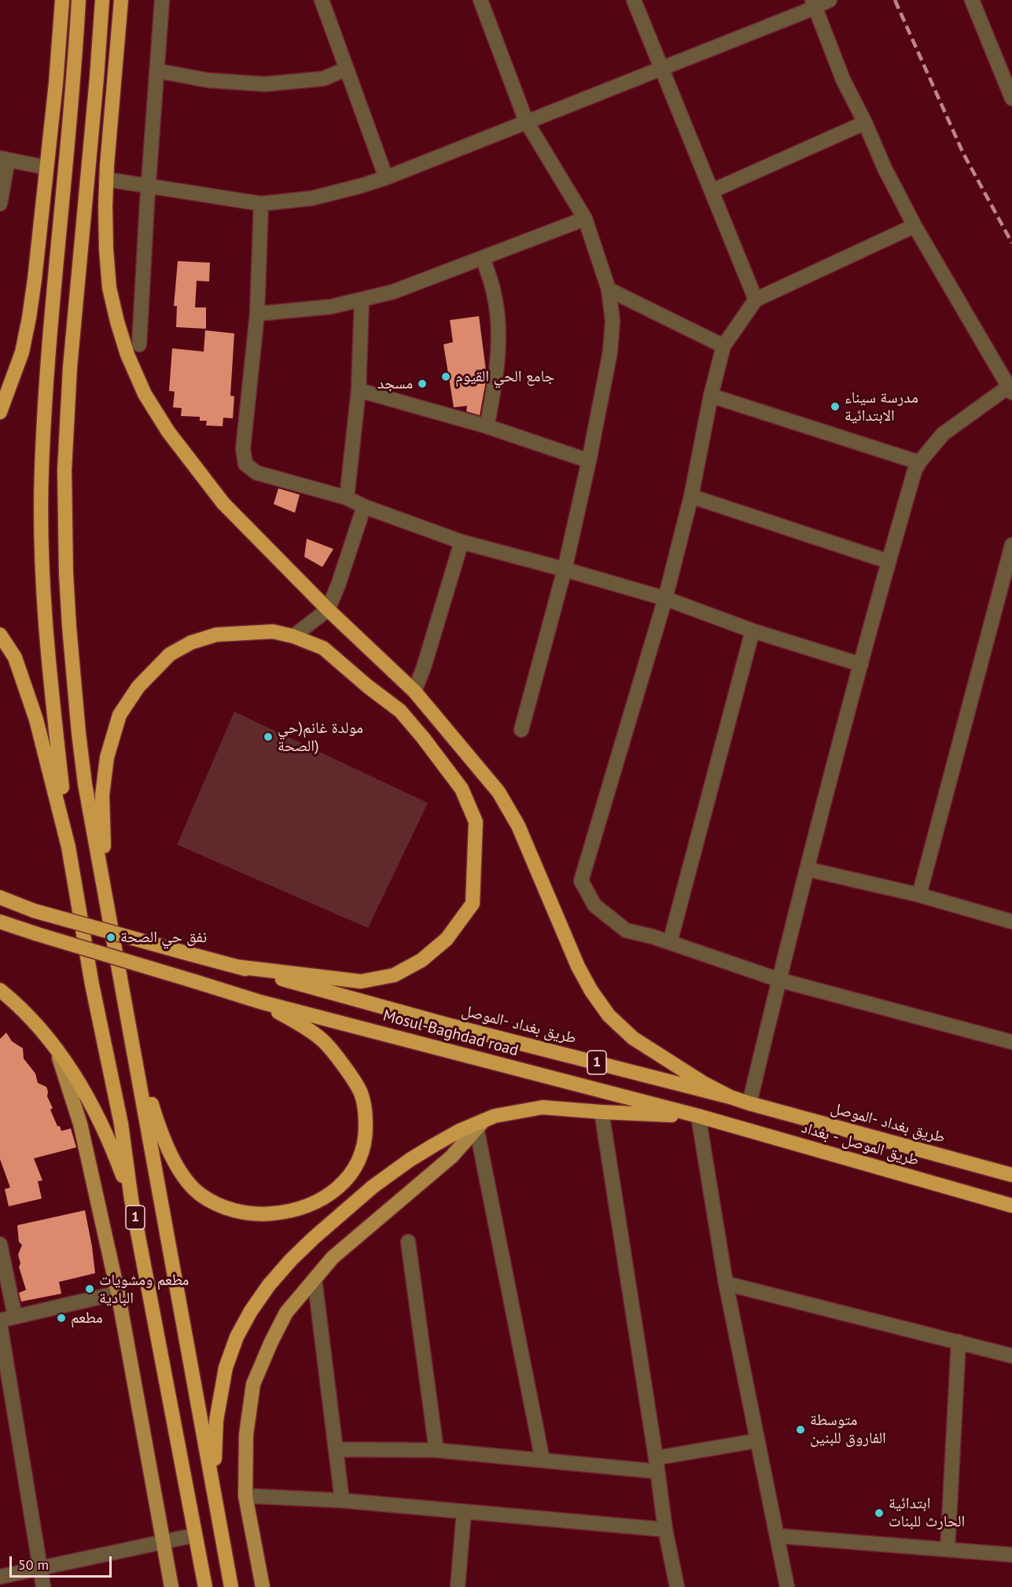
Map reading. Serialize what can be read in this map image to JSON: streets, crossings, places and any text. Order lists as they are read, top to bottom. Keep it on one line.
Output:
{"streets":{"highway":["طريق بغداد -الموصل","Mosul-Baghdad road","1","طريق الموصل - بغداد"]},"crossings":[["Mosul-Baghdad road","طريق الموصل - بغداد"]],"places":["جامع الحي القيوم","مسجد","مدرسة سيناء الابتدائية","مولدة غانم(حي الصحة)","نفق حي الصحة","مطعم ومشويات البادية","مطعم","متوسطة الفاروق للبنين","ابتدائية الحارث للبنات"],"scale_bar":"50 m"}
